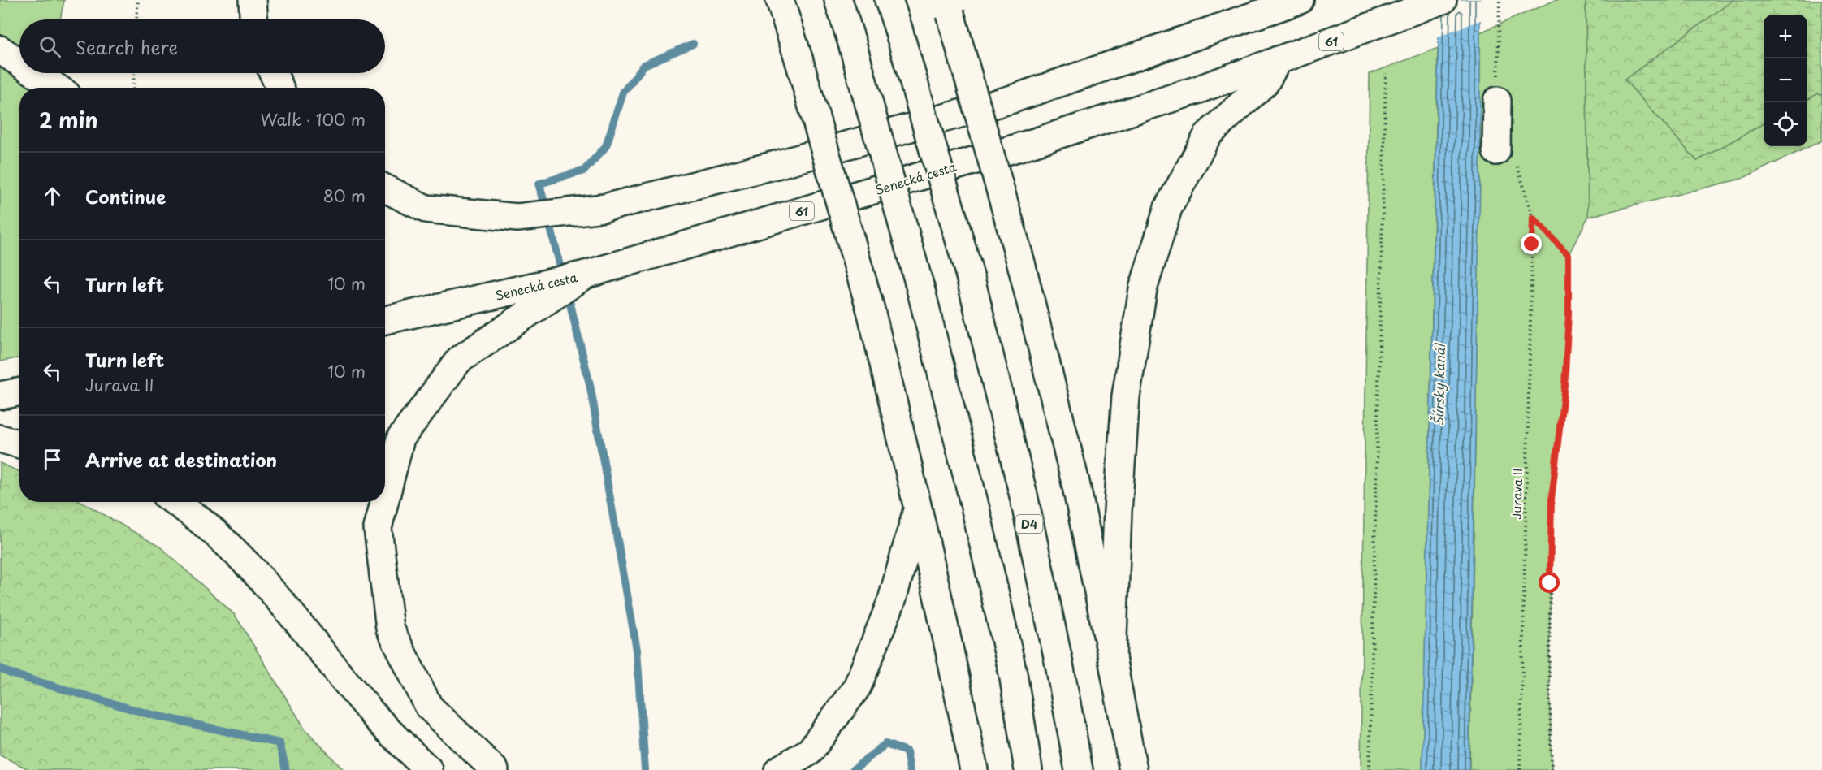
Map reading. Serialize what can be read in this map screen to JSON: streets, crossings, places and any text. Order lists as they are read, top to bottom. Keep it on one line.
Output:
{"streets":{"main road":["61","Senecká cesta","D4"],"path":["Jurava II"]},"water":["Šúrsky kanál"],"page":{"map_buttons":["+","−"],"search":"Search here","heading":["2 min","Walk · 100 m"],"list":[["Continue","80 m"],["Turn left","10 m"],["Turn left","Jurava II","10 m"],"Arrive at destination"]}}
